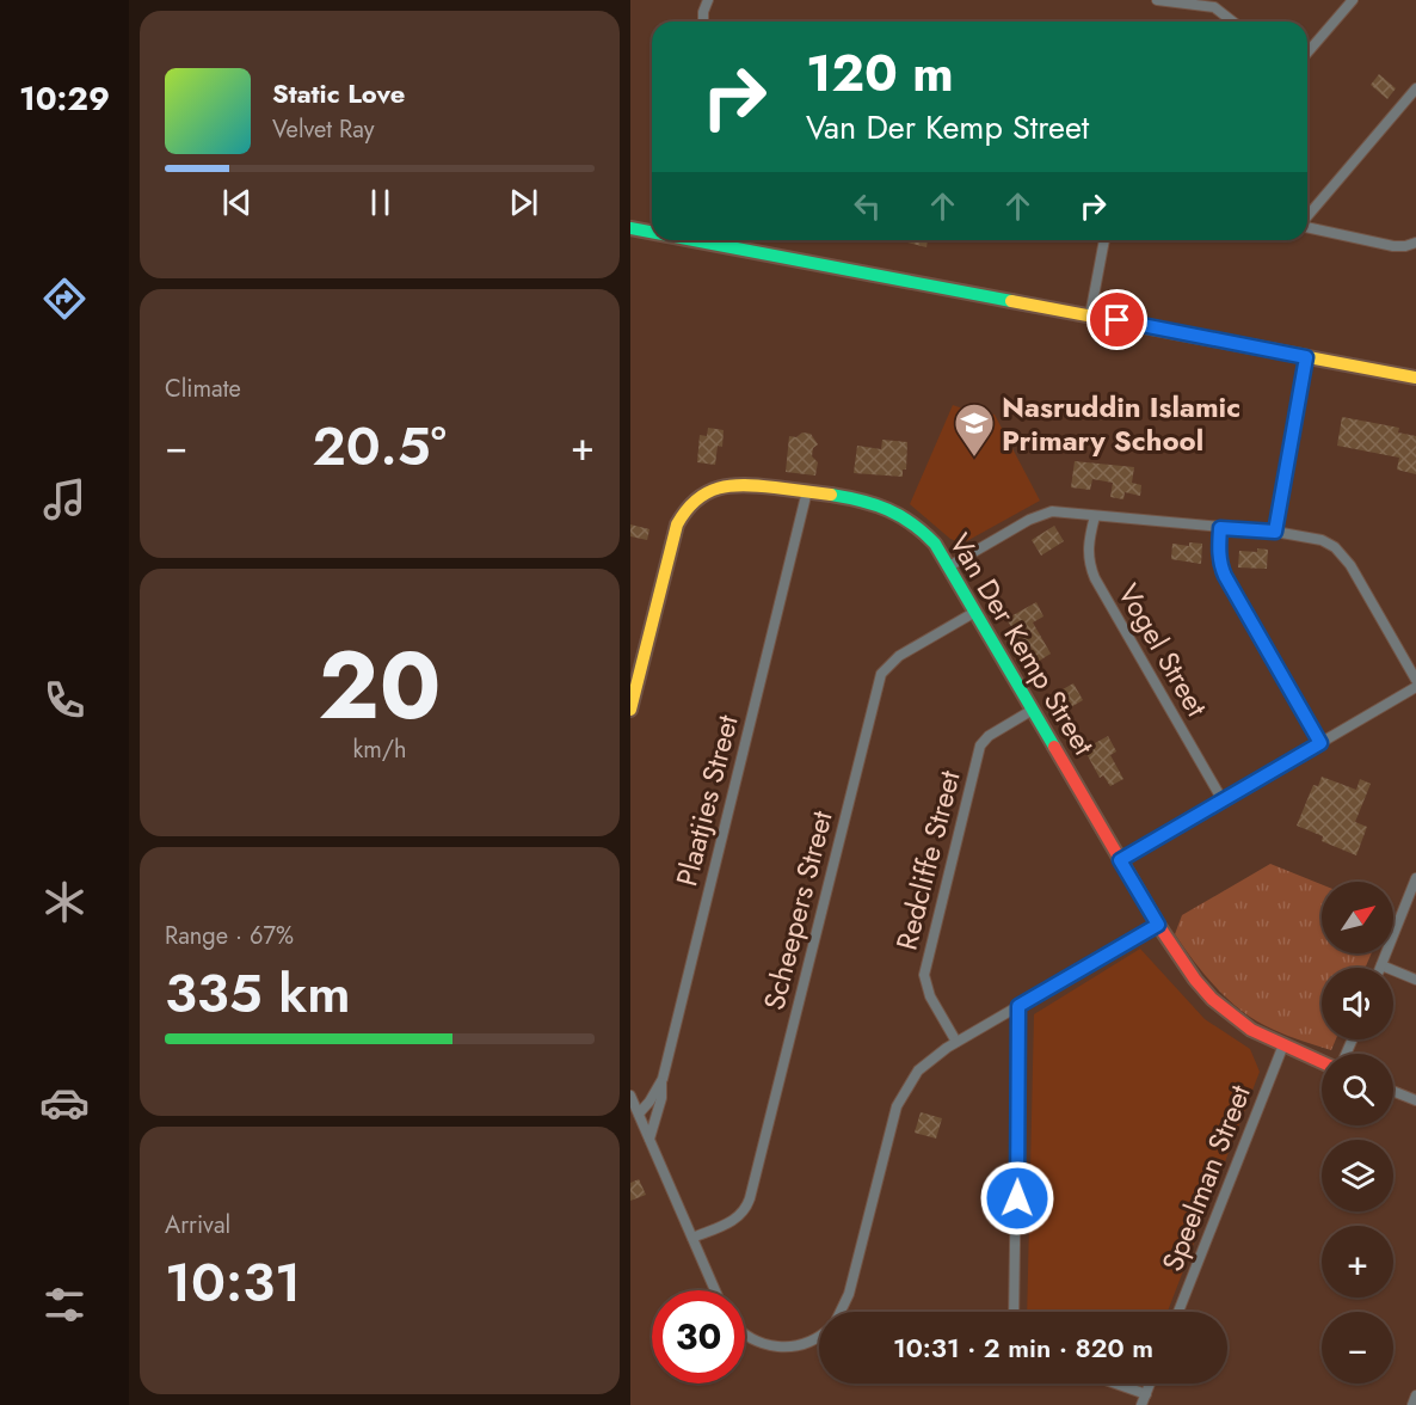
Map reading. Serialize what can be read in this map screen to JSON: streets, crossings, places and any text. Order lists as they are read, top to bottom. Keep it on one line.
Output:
{"streets":{"street":["Van Der Kemp Street","Vogel Street","Plaatjies Street","Redcliffe Street","Scheepers Street","Speelman Street"]},"crossings":[["Van Der Kemp Street","Plaatjies Street"],["Van Der Kemp Street","Redcliffe Street"],["Van Der Kemp Street","Scheepers Street"],["Van Der Kemp Street","Speelman Street"]],"places":{"school or university":["Nasruddin Islamic Primary School"]},"north":"top right","page":{"tabs":"10:29","turn":["120 m","Van Der Kemp Street"],"song":["Static Love","Velvet Ray"],"tile":["Climate",["20","km/h"],["Range · 67%","335 km"],["Arrival","10:31"]],"heat":["−","20.5°","+"],"map_buttons":["+","−"],"limit":"30","trip":"10:31 · 2 min · 820 m"}}
